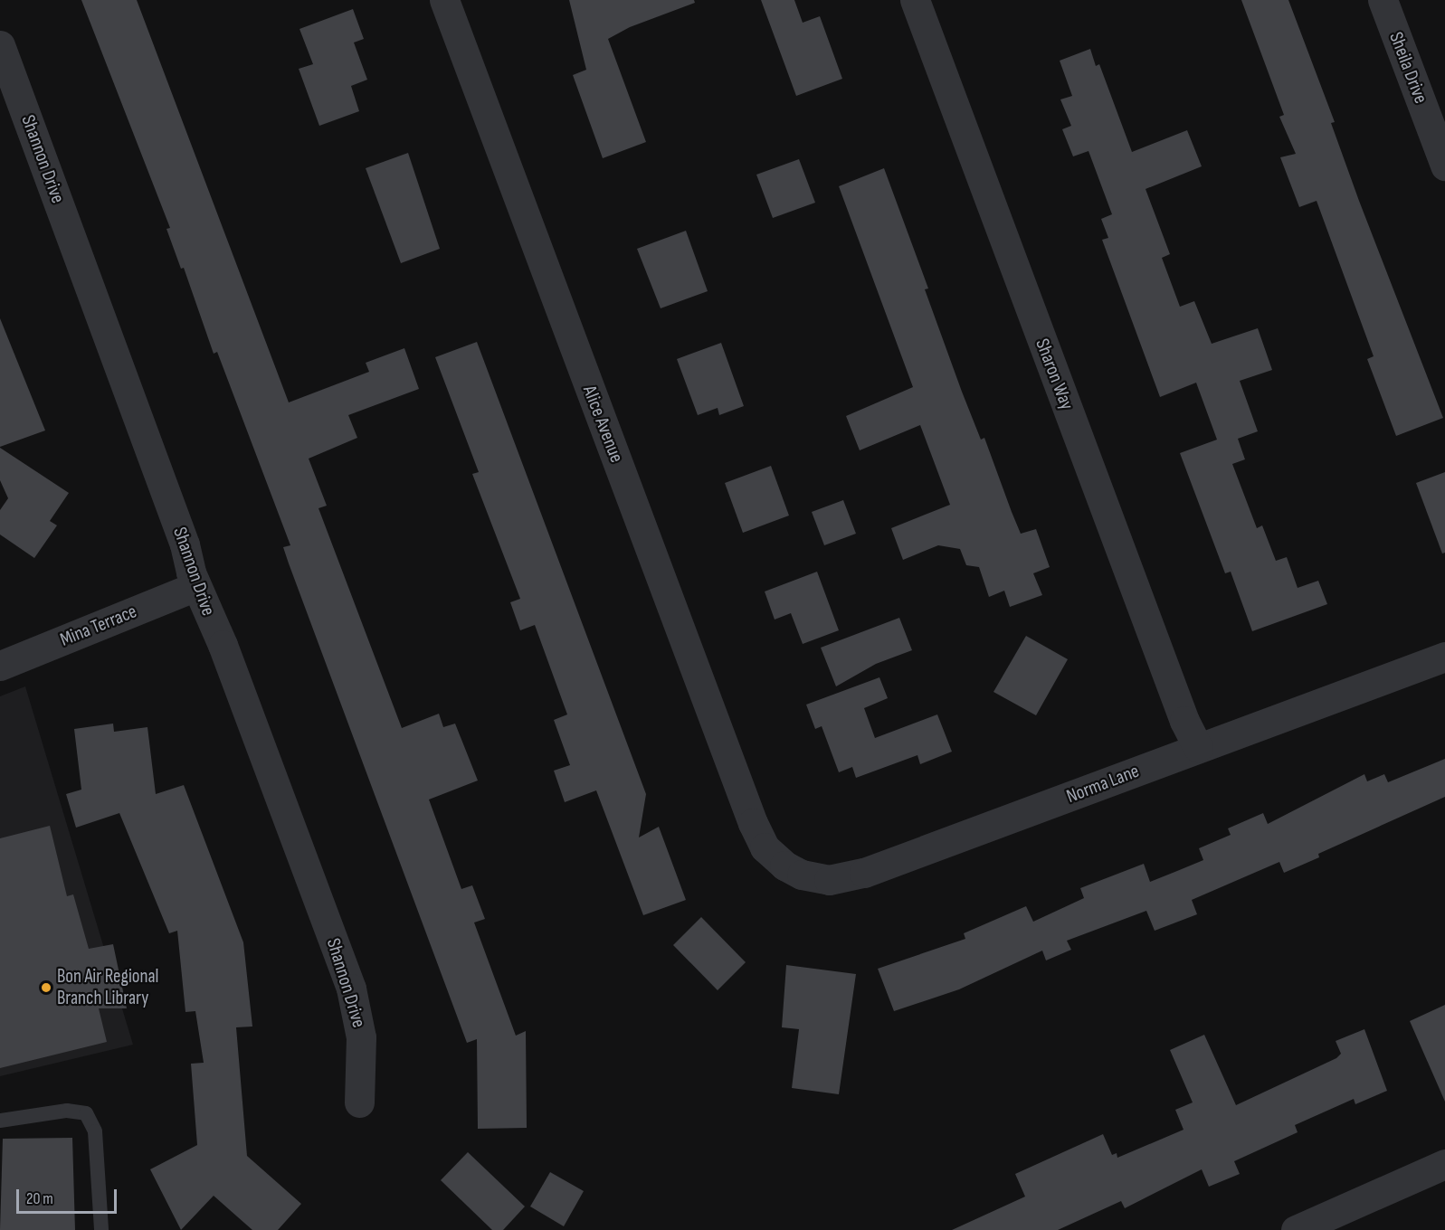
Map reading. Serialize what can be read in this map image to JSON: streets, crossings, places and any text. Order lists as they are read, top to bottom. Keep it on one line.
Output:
{"streets":{"street":["Sheila Drive","Shannon Drive","Sharon Way","Alice Avenue","Mina Terrace","Norma Lane"]},"crossings":[["Shannon Drive","Mina Terrace"],["Sharon Way","Norma Lane"],["Alice Avenue","Norma Lane"]],"places":["Bon Air Regional Branch Library"],"scale_bar":"20 m"}
